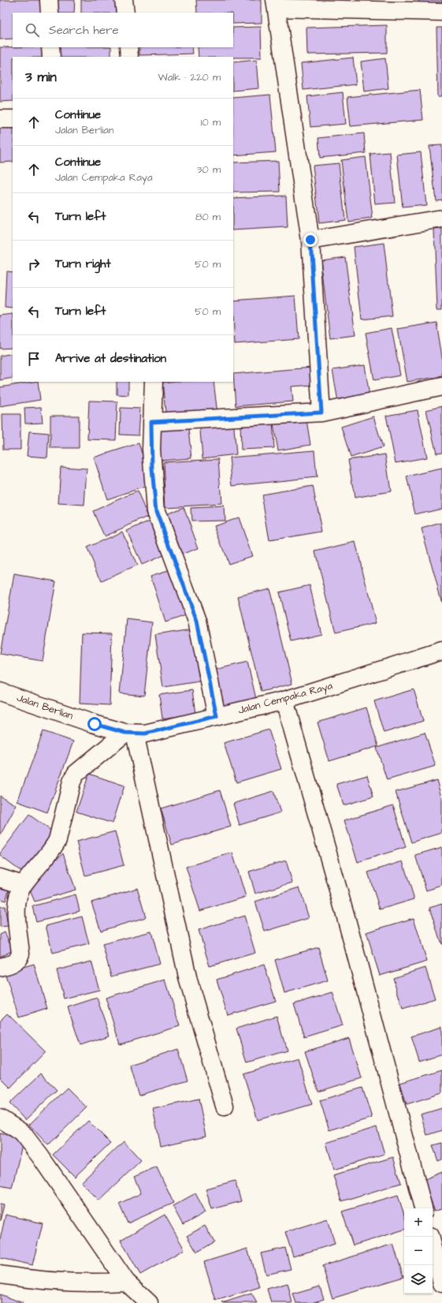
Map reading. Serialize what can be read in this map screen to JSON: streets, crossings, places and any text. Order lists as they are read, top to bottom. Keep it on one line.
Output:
{"streets":{"street":["Jalan Cempaka Raya","Jalan Berlian"]},"crossings":[["Jalan Cempaka Raya","Jalan Berlian"]],"page":{"search":"Search here","heading":["3 min","Walk · 220 m"],"list":[["Continue","Jalan Berlian","10 m"],["Continue","Jalan Cempaka Raya","30 m"],["Turn left","80 m"],["Turn right","50 m"],["Turn left","50 m"],"Arrive at destination"],"map_buttons":["+","−"]}}
